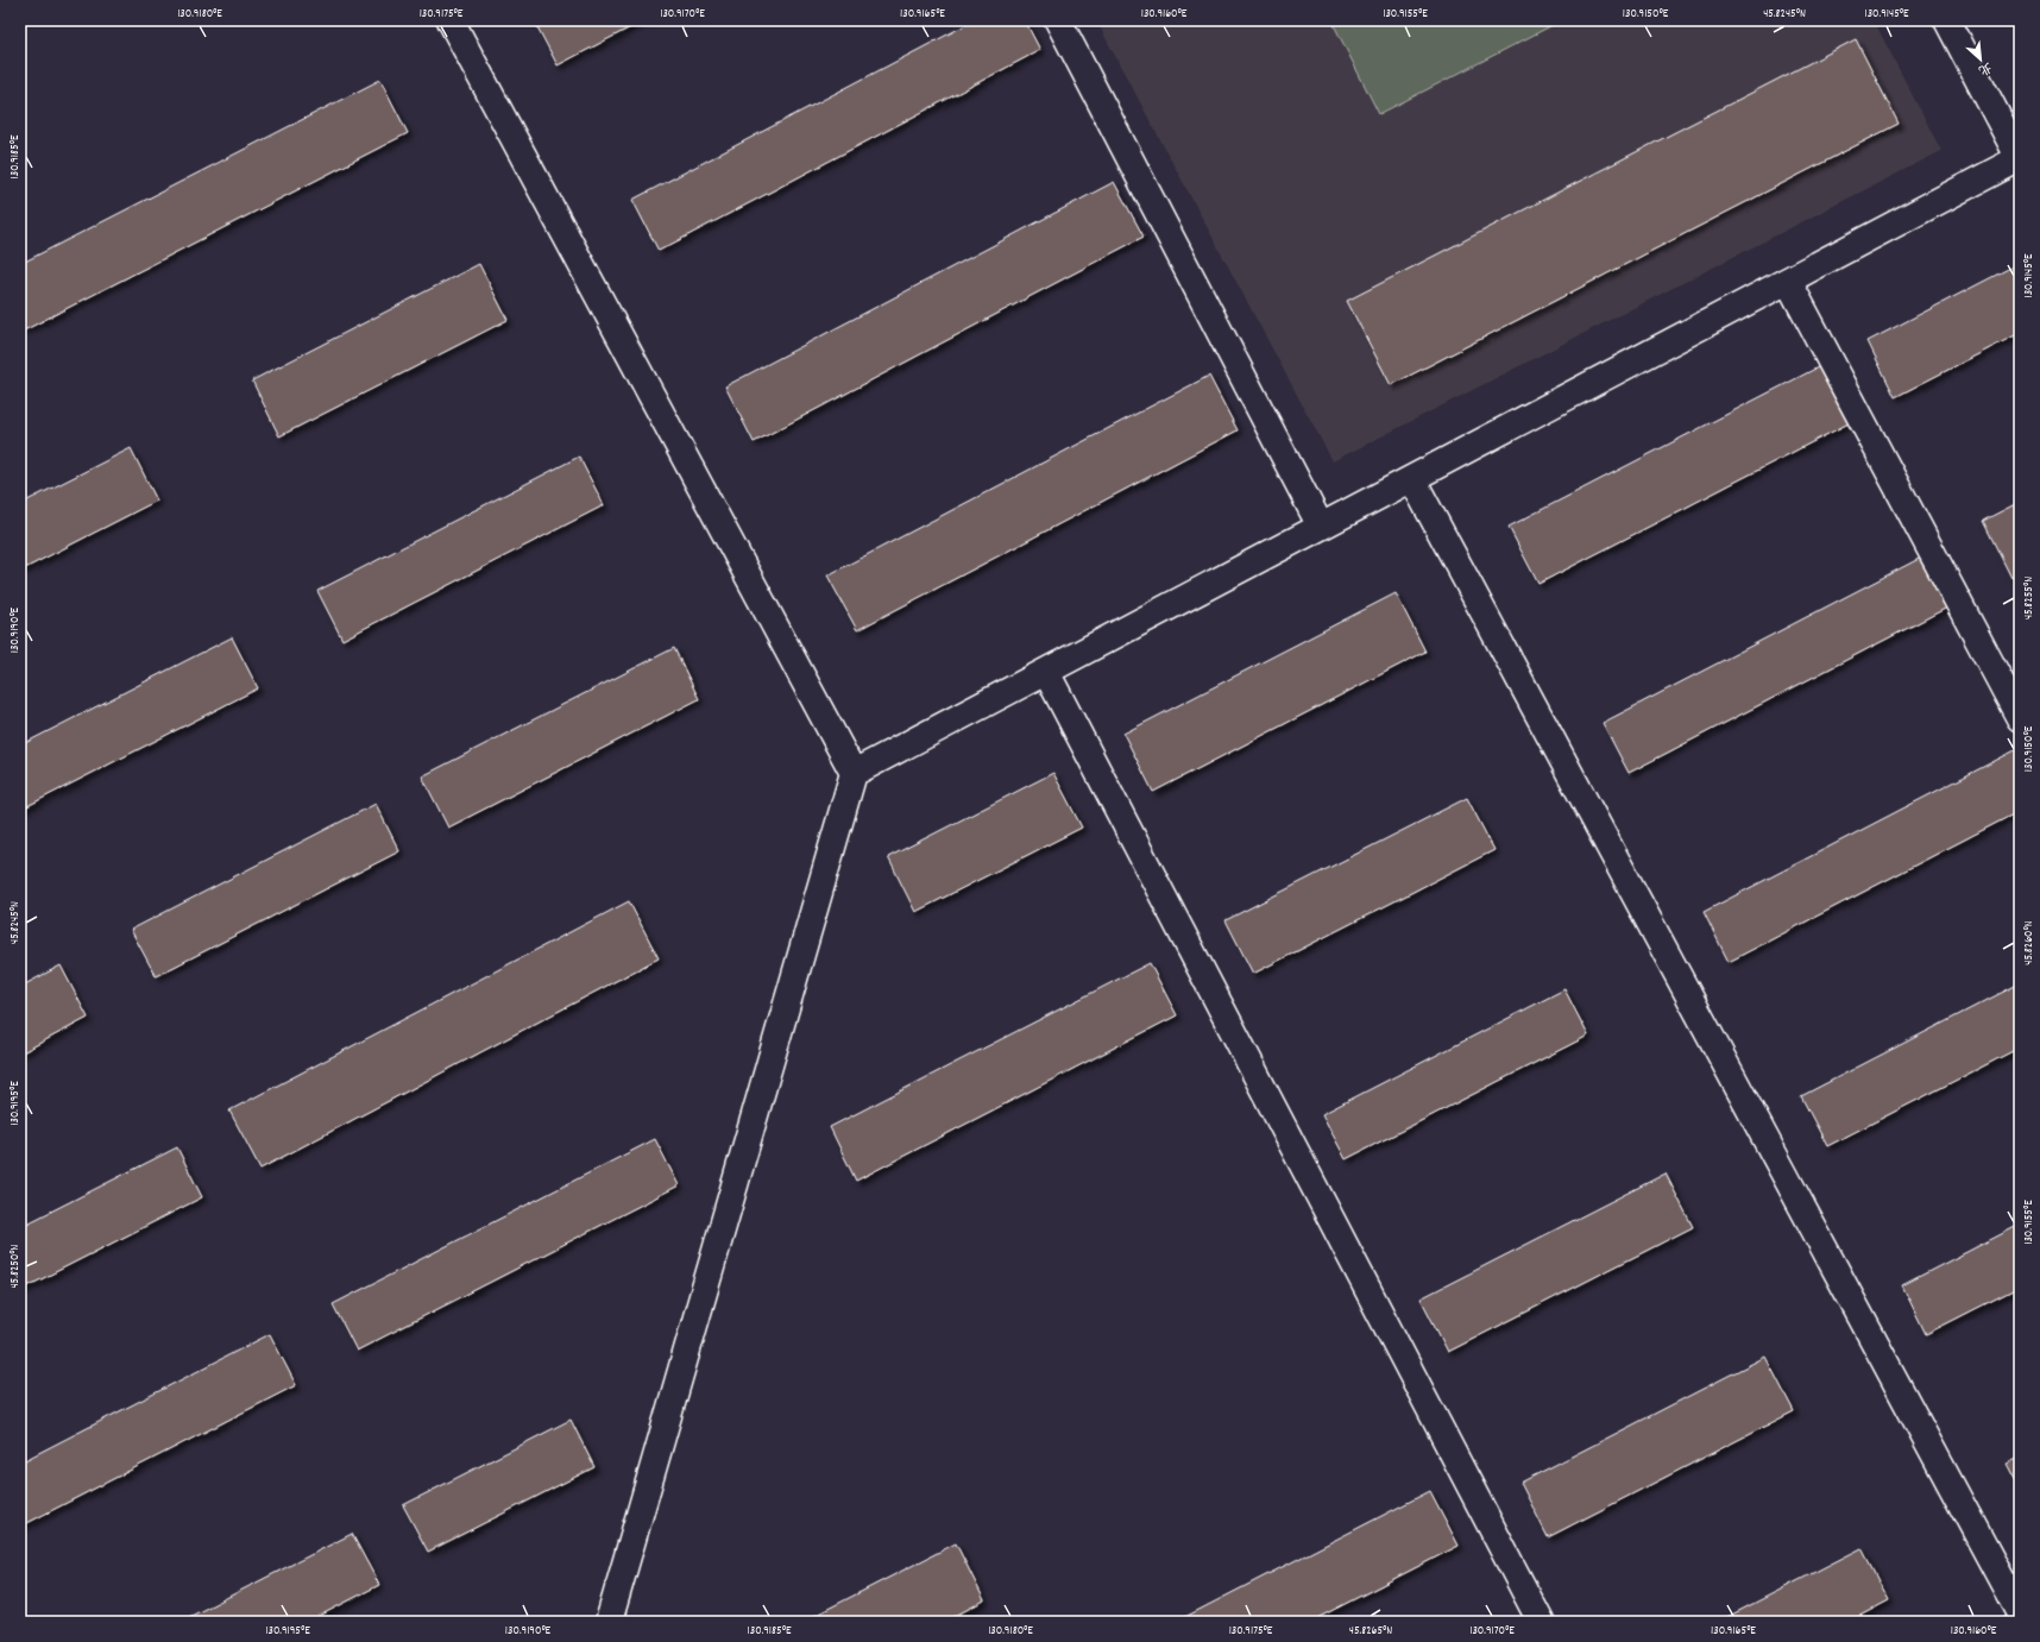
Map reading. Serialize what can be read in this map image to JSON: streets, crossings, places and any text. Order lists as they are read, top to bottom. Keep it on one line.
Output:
{"north":"bottom right","coordinates":["130.9180°E","130.9175°E","130.9170°E","130.9165°E","130.9160°E","130.9155°E","130.9150°E","45.8245°N","130.9145°E","130.9185°E","45.8255°N","130.9190°E","45.8260°N","130.9195°E","45.8250°N","45.8265°N"]}
